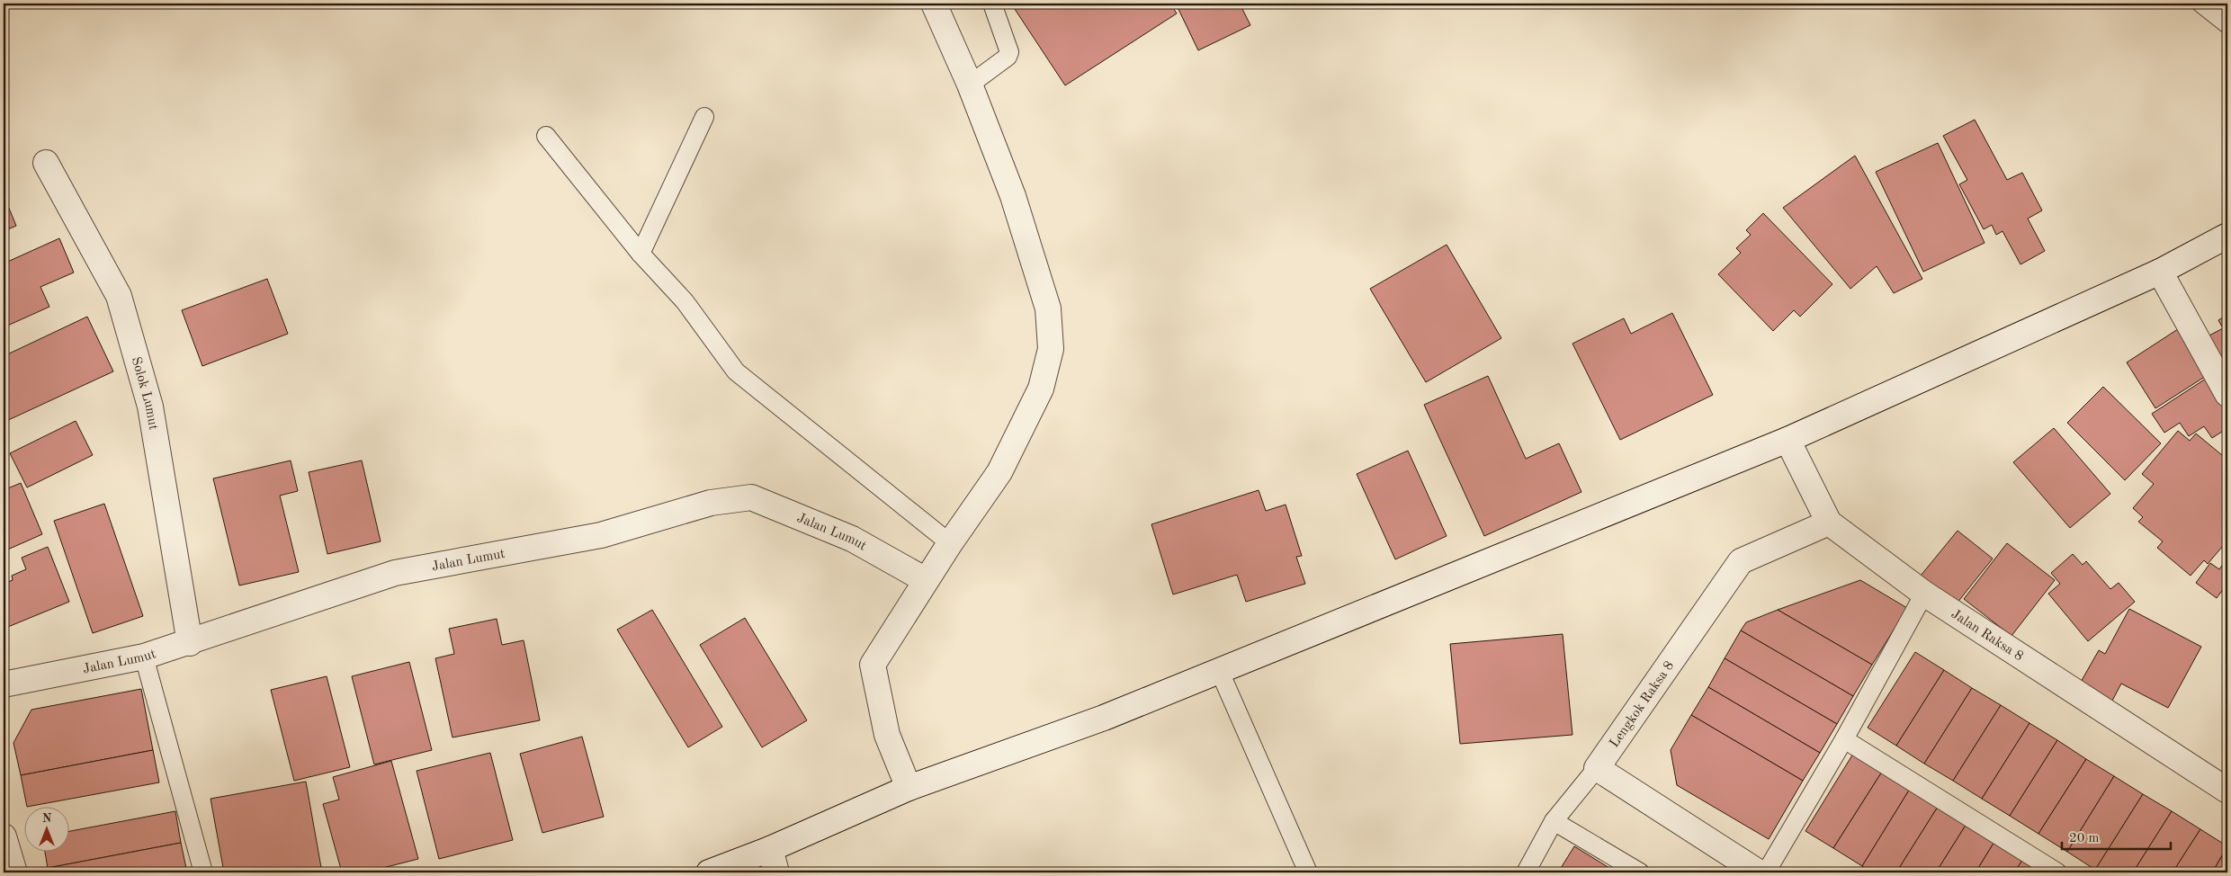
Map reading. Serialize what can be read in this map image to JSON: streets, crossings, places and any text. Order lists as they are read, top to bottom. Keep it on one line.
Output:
{"streets":{"street":["Solok Lumut","Jalan Lumut","Jalan Raksa 8","Lengkok Raksa 8"]},"crossings":[["Solok Lumut","Jalan Lumut"],["Jalan Raksa 8","Lengkok Raksa 8"]],"scale_bar":"20 m","north":"top"}
